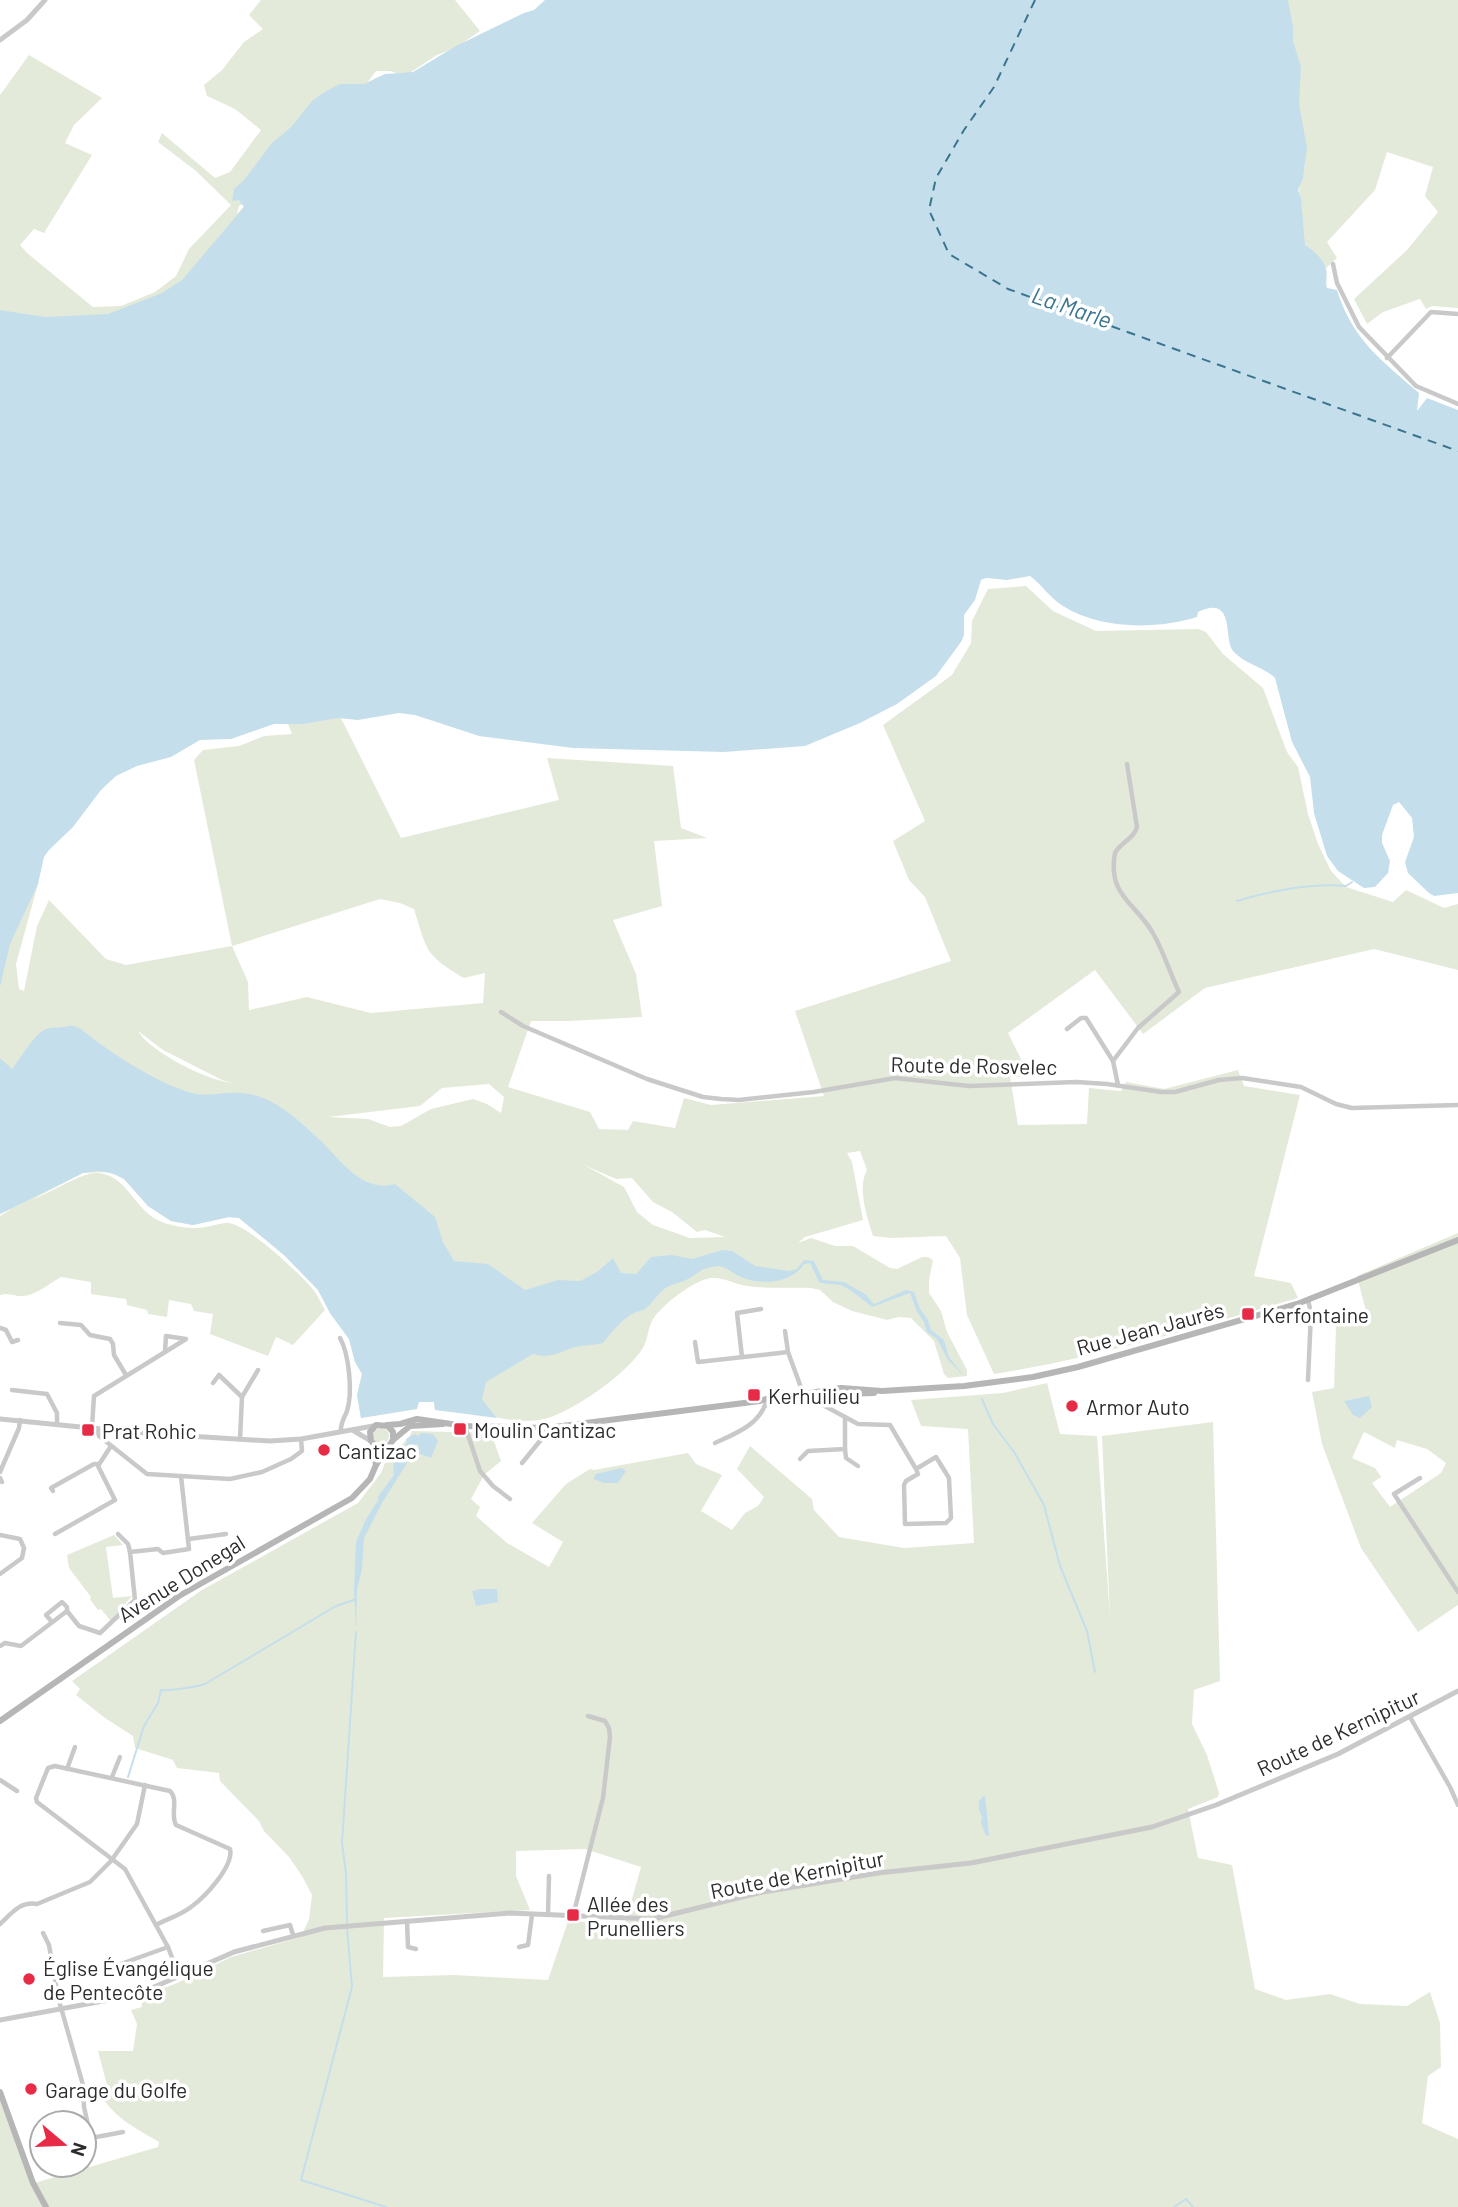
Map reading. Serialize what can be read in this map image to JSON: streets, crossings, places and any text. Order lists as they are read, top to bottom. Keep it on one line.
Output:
{"streets":{"main road":["Rue Jean Jaurès","Avenue Donegal"],"street":["Route de Rosvelec","Route de Kernipitur"]},"water":["La Marle"],"places":{"transit":["Kerfontaine","Kerhuilieu","Moulin Cantizac","Prat Rohic","Allée des Prunelliers"],"other":["Armor Auto","Cantizac","Église Évangélique de Pentecôte","Garage du Golfe"]},"north":"right"}
